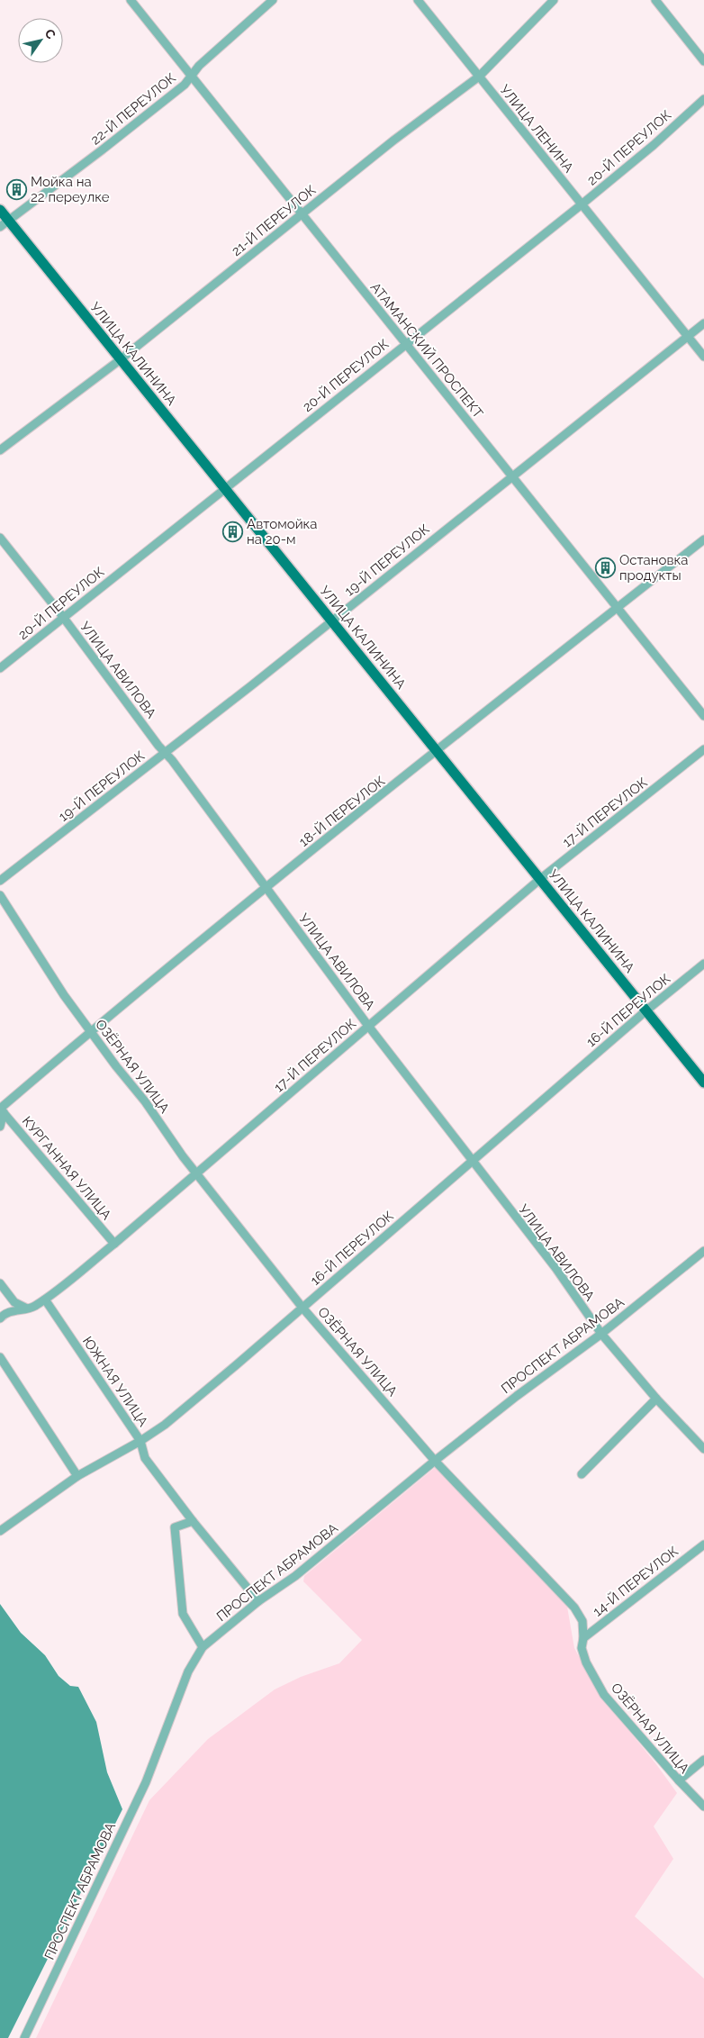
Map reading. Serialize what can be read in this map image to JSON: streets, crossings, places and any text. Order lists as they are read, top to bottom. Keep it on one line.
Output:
{"streets":{"main road":["УЛИЦА КАЛИНИНА"],"street":["22-Й ПЕРЕУЛОК","УЛИЦА ЛЕНИНА","20-Й ПЕРЕУЛОК","21-Й ПЕРЕУЛОК","АТАМАНСКИЙ ПРОСПЕКТ","19-Й ПЕРЕУЛОК","УЛИЦА АВИЛОВА","18-Й ПЕРЕУЛОК","17-Й ПЕРЕУЛОК","16-Й ПЕРЕУЛОК","ОЗЁРНАЯ УЛИЦА","КУРГАННАЯ УЛИЦА","ПРОСПЕКТ АБРАМОВА","ЮЖНАЯ УЛИЦА","14-Й ПЕРЕУЛОК"]},"crossings":[["22-Й ПЕРЕУЛОК","АТАМАНСКИЙ ПРОСПЕКТ"],["22-Й ПЕРЕУЛОК","УЛИЦА КАЛИНИНА"],["УЛИЦА ЛЕНИНА","20-Й ПЕРЕУЛОК"],["УЛИЦА ЛЕНИНА","21-Й ПЕРЕУЛОК"],["УЛИЦА ЛЕНИНА","19-Й ПЕРЕУЛОК"],["20-Й ПЕРЕУЛОК","АТАМАНСКИЙ ПРОСПЕКТ"],["20-Й ПЕРЕУЛОК","УЛИЦА КАЛИНИНА"],["20-Й ПЕРЕУЛОК","УЛИЦА АВИЛОВА"],["21-Й ПЕРЕУЛОК","АТАМАНСКИЙ ПРОСПЕКТ"],["21-Й ПЕРЕУЛОК","УЛИЦА КАЛИНИНА"],["АТАМАНСКИЙ ПРОСПЕКТ","19-Й ПЕРЕУЛОК"],["АТАМАНСКИЙ ПРОСПЕКТ","18-Й ПЕРЕУЛОК"],["УЛИЦА КАЛИНИНА","19-Й ПЕРЕУЛОК"],["УЛИЦА КАЛИНИНА","18-Й ПЕРЕУЛОК"],["УЛИЦА КАЛИНИНА","17-Й ПЕРЕУЛОК"],["УЛИЦА КАЛИНИНА","16-Й ПЕРЕУЛОК"],["19-Й ПЕРЕУЛОК","УЛИЦА АВИЛОВА"],["УЛИЦА АВИЛОВА","18-Й ПЕРЕУЛОК"],["УЛИЦА АВИЛОВА","17-Й ПЕРЕУЛОК"],["УЛИЦА АВИЛОВА","16-Й ПЕРЕУЛОК"],["УЛИЦА АВИЛОВА","ПРОСПЕКТ АБРАМОВА"],["18-Й ПЕРЕУЛОК","ОЗЁРНАЯ УЛИЦА"],["18-Й ПЕРЕУЛОК","КУРГАННАЯ УЛИЦА"],["17-Й ПЕРЕУЛОК","ОЗЁРНАЯ УЛИЦА"],["17-Й ПЕРЕУЛОК","КУРГАННАЯ УЛИЦА"],["17-Й ПЕРЕУЛОК","ЮЖНАЯ УЛИЦА"],["16-Й ПЕРЕУЛОК","ОЗЁРНАЯ УЛИЦА"],["16-Й ПЕРЕУЛОК","ЮЖНАЯ УЛИЦА"],["ОЗЁРНАЯ УЛИЦА","ПРОСПЕКТ АБРАМОВА"],["ОЗЁРНАЯ УЛИЦА","14-Й ПЕРЕУЛОК"],["ПРОСПЕКТ АБРАМОВА","ЮЖНАЯ УЛИЦА"]],"places":{"building":["Мойка на 22 переулке","Автомойка на 20-м","Остановка продукты"]},"north":"top right"}
